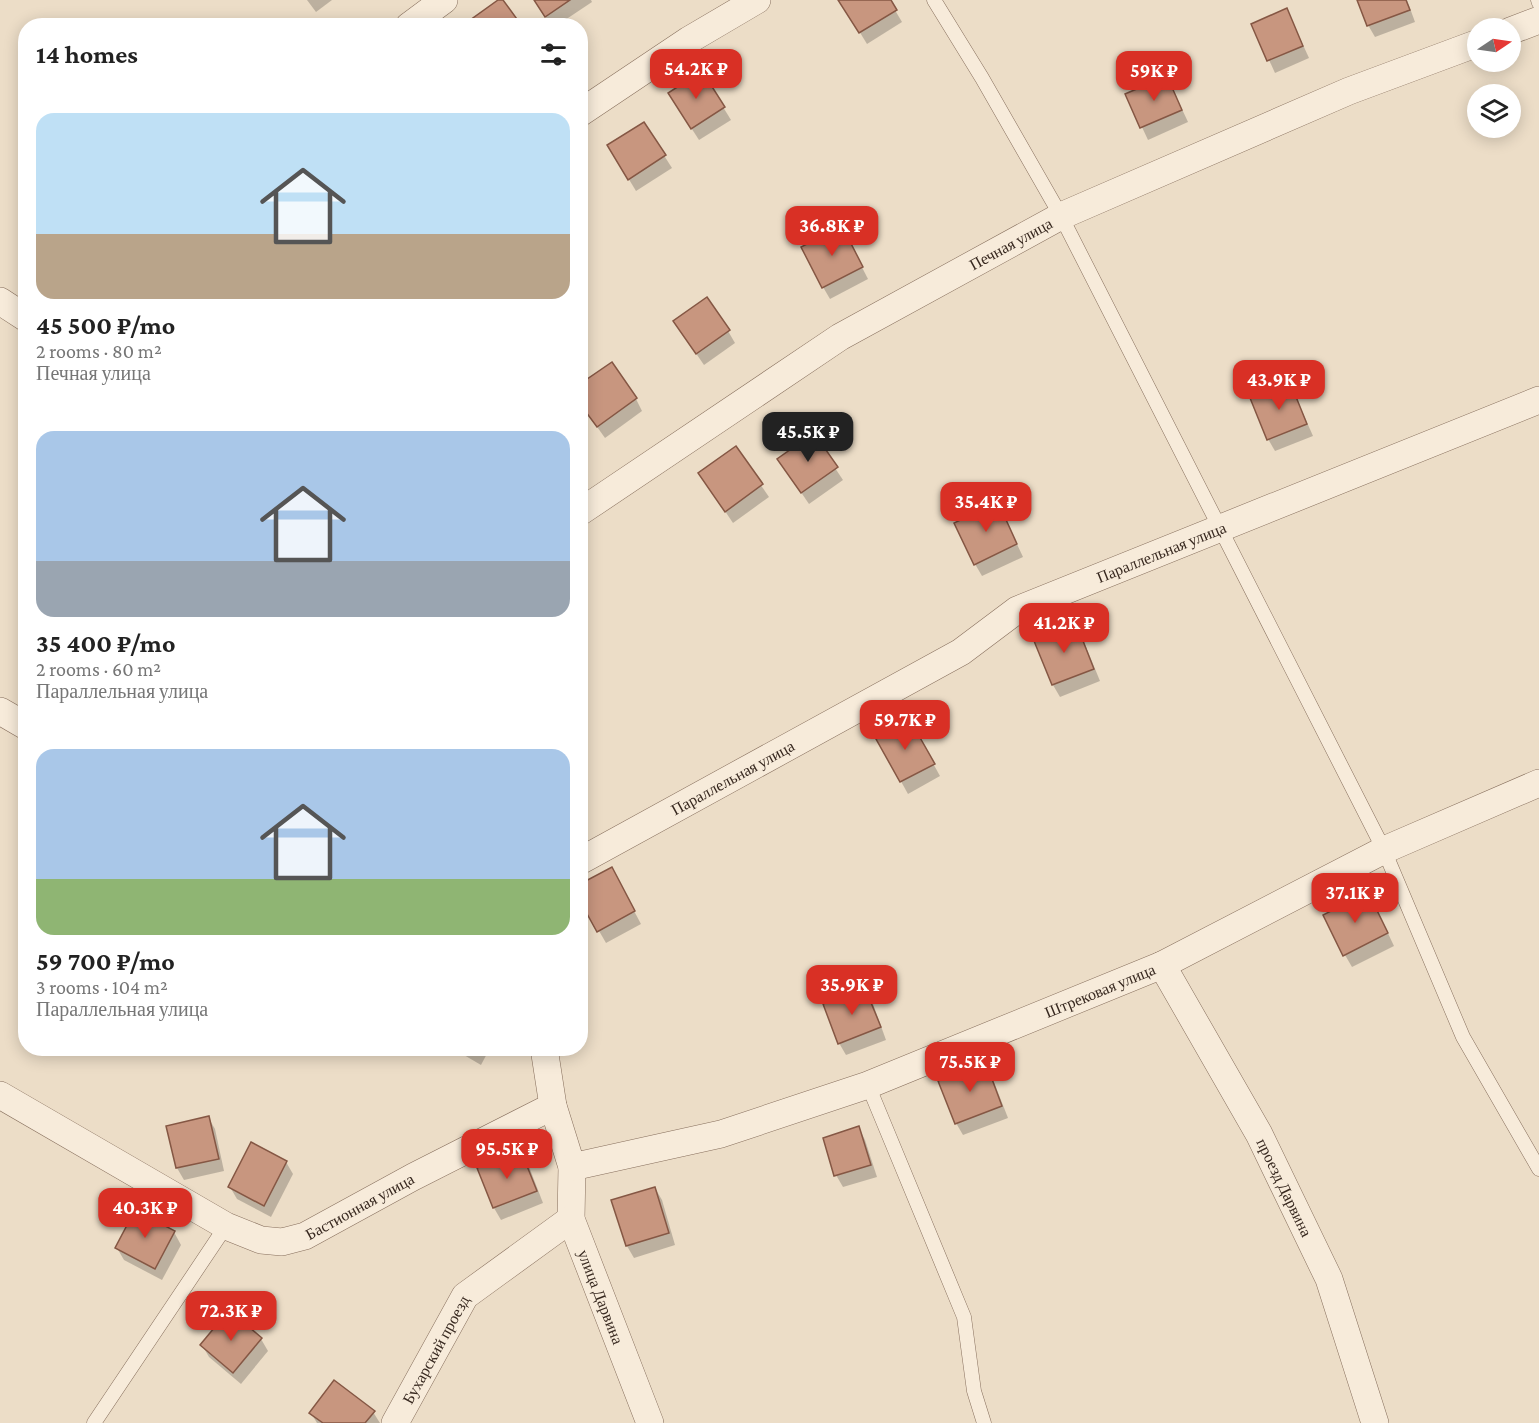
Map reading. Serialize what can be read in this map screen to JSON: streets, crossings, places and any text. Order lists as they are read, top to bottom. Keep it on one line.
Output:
{"streets":{"street":["Печная улица","Параллельная улица","Штрековая улица","проезд Дарвина","Бастионная улица","улица Дарвина","Бухарский проезд"]},"crossings":[["Штрековая улица","проезд Дарвина"],["Штрековая улица","улица Дарвина"],["Бастионная улица","улица Дарвина"],["улица Дарвина","Бухарский проезд"]],"north":"right","page":{"heading":"14 homes","price":["54.2K ₽","59K ₽","36.8K ₽","43.9K ₽","45.5K ₽","35.4K ₽","41.2K ₽","59.7K ₽","37.1K ₽","35.9K ₽","75.5K ₽","95.5K ₽","40.3K ₽","72.3K ₽"],"list":[{"name":"45 500 ₽/mo","note":"2 rooms · 80 m² · Печная улица"},{"name":"35 400 ₽/mo","note":"2 rooms · 60 m² · Параллельная улица"},{"name":"59 700 ₽/mo","note":"3 rooms · 104 m² · Параллельная улица"}]}}
